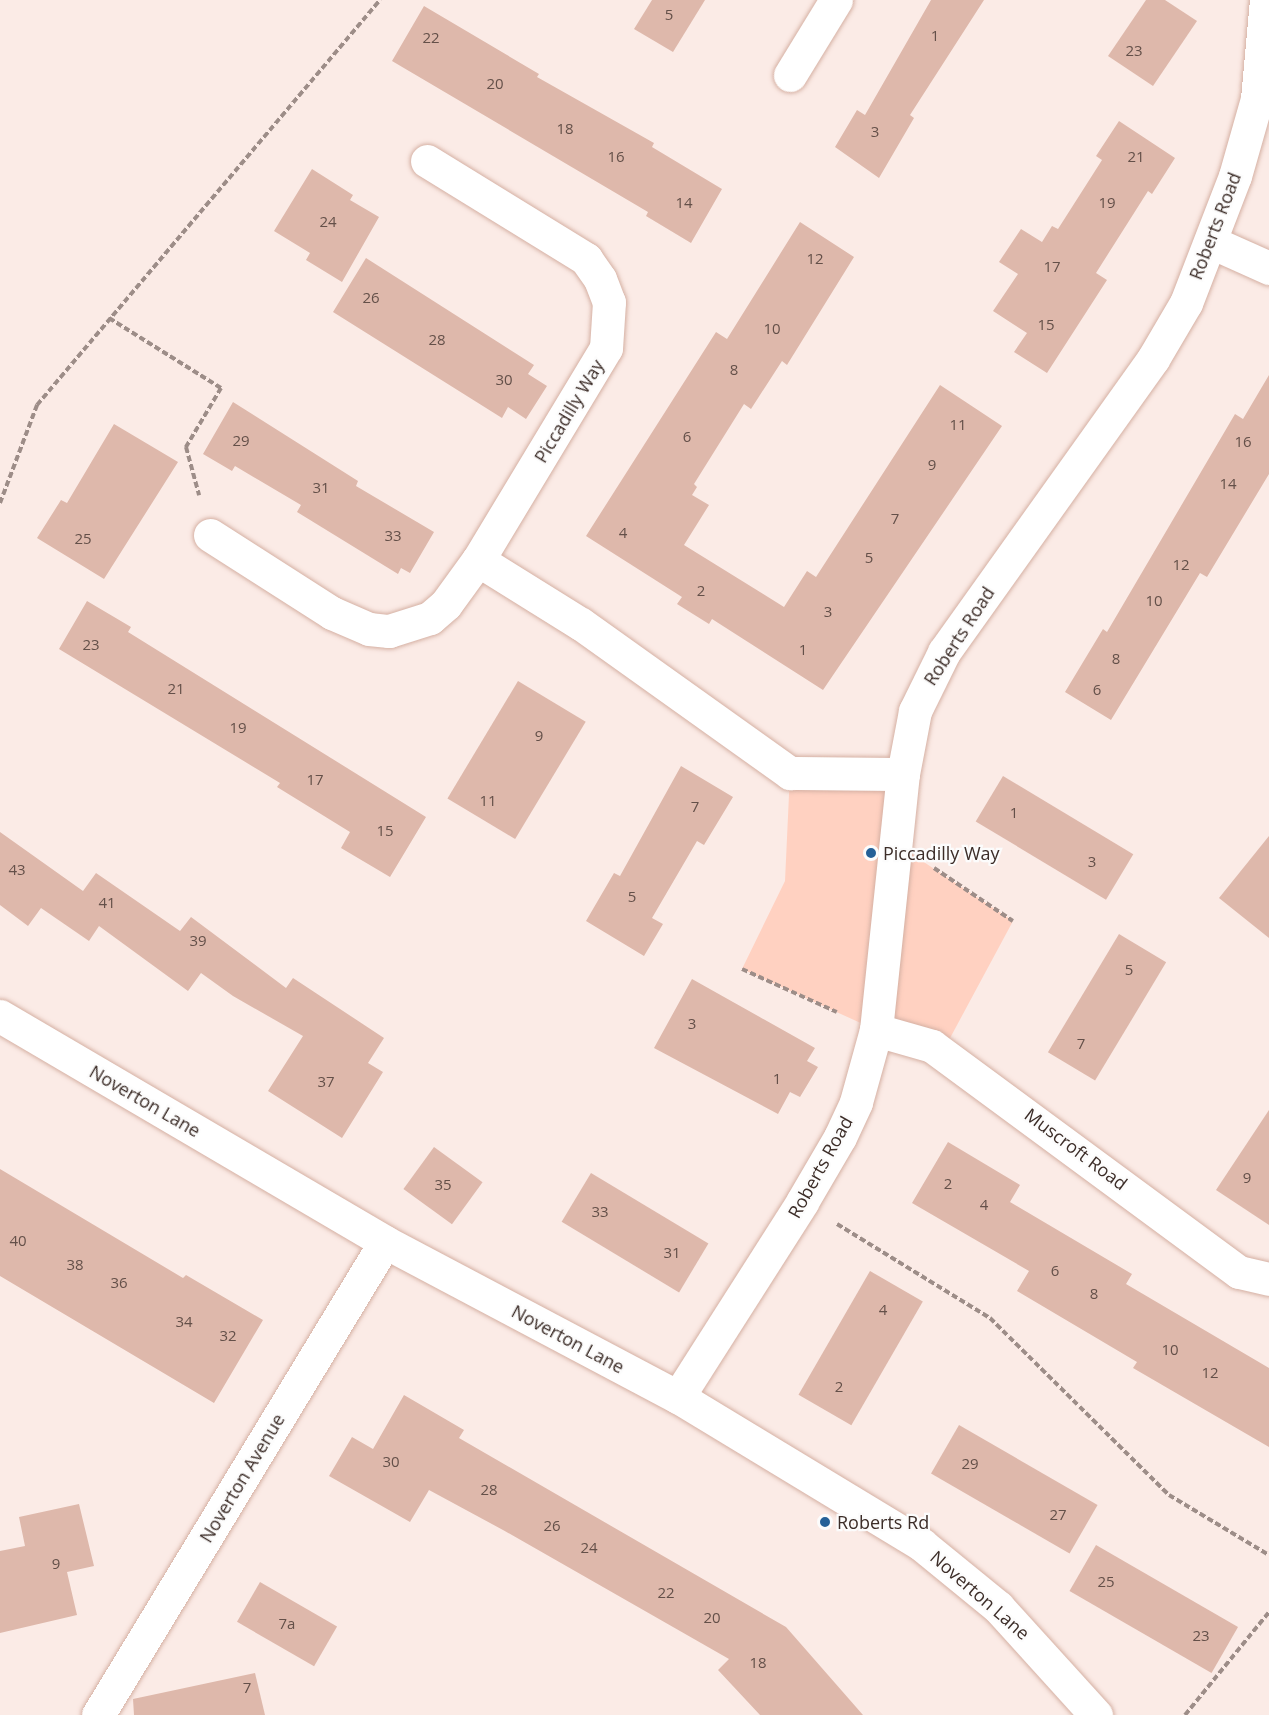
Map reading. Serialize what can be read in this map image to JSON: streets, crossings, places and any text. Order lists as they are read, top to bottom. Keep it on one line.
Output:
{"streets":{"street":["Roberts Road","Piccadilly Way","Noverton Lane","Muscroft Road","Noverton Avenue"]},"crossings":[["Roberts Road","Noverton Lane"],["Roberts Road","Muscroft Road"],["Noverton Lane","Noverton Avenue"]],"places":["Piccadilly Way","Roberts Rd"],"house_numbers":["5","1","22","23","20","18","3","16","21","14","19","24","12","17","26","15","10","28","8","30","11","6","29","16","9","14","31","7","4","33","25","5","12","2","10","3","23","1","8","21","6","19","9","17","11","7","1","15","3","43","5","41","39","5","3","7","1","37","9","2","35","4","33","40","31","38","6","36","8","4","34","32","10","12","2","30","29","28","27","26","24","9","25","22","20","7a","23","18","7"]}
